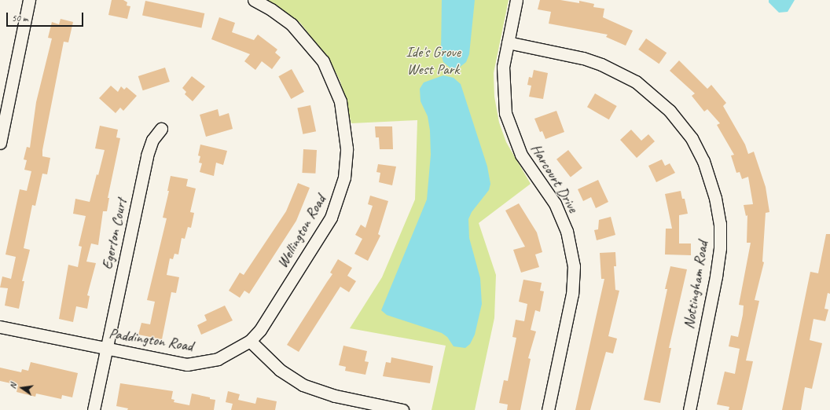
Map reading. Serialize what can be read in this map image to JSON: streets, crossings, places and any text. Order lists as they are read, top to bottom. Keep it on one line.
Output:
{"streets":{"street":["Harcourt Drive","Wellington Road","Egerton Court","Nottingham Road","Paddington Road"]},"crossings":[["Harcourt Drive","Nottingham Road"],["Wellington Road","Paddington Road"],["Egerton Court","Paddington Road"]],"parks":["Ide's Grove West Park"],"scale_bar":"50 m","north":"left"}
